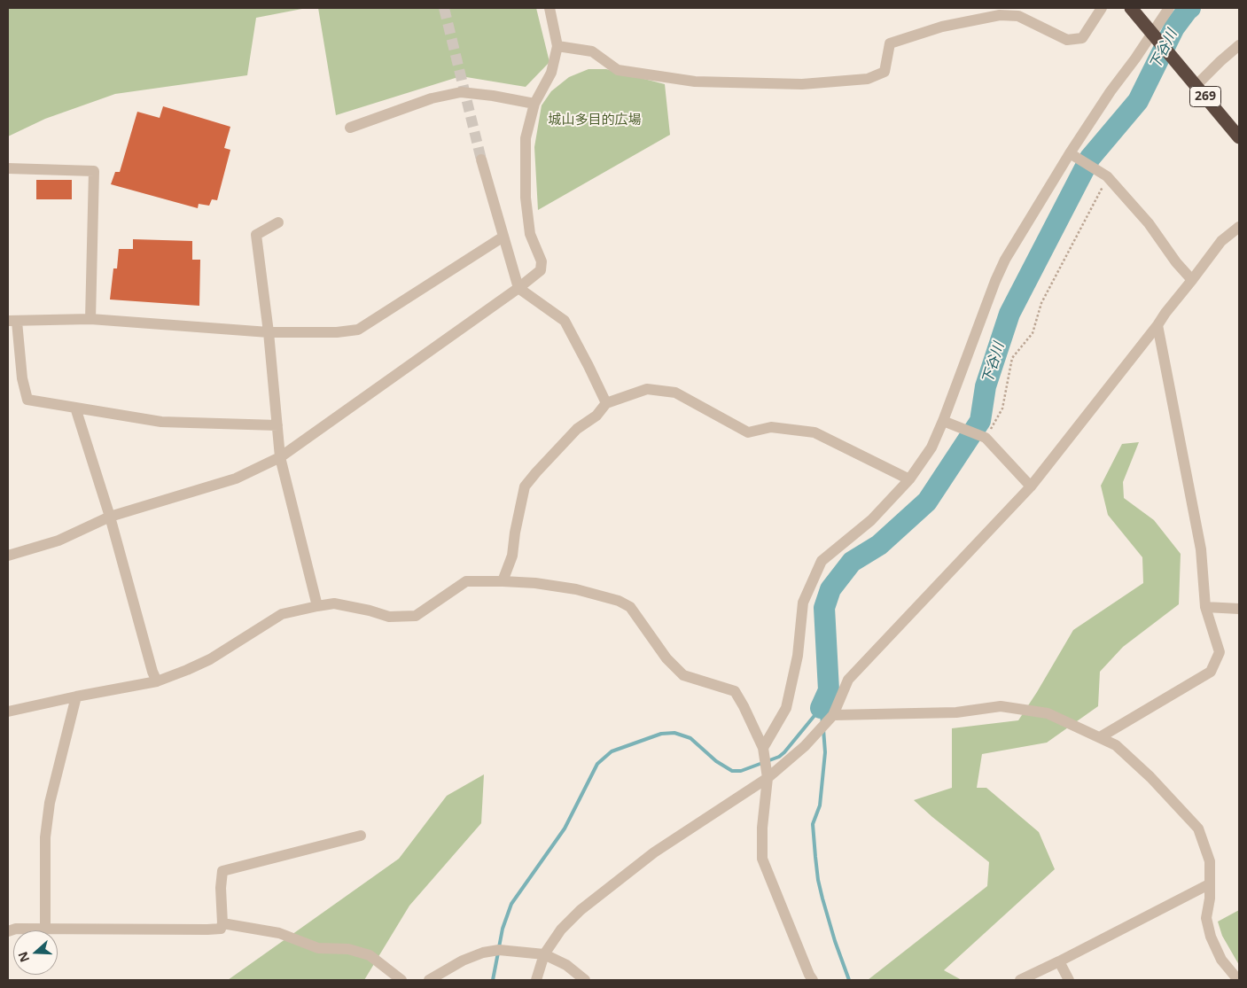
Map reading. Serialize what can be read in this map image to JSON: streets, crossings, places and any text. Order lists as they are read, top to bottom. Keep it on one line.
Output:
{"streets":{"highway":["269"]},"water":["下谷川"],"parks":["城山多目的広場"],"north":"left"}
